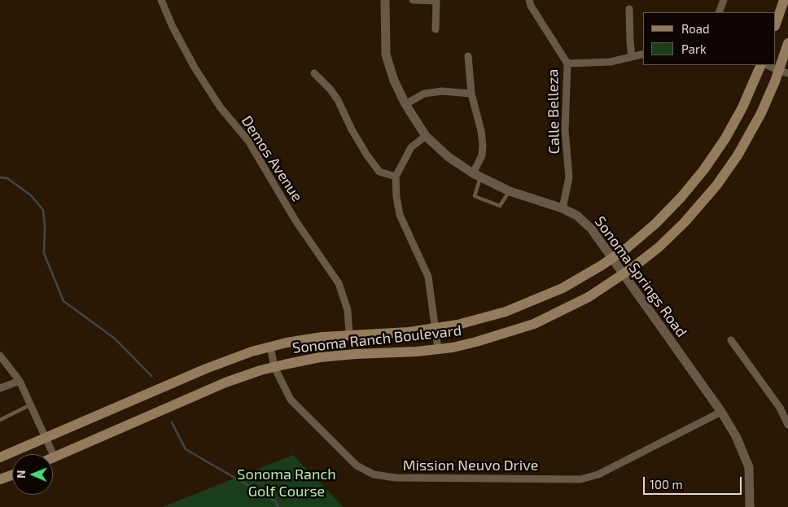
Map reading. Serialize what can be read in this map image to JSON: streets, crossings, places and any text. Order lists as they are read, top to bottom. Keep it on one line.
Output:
{"streets":{"main road":["Sonoma Ranch Boulevard"],"street":["Calle Belleza","Demos Avenue","Sonoma Springs Road","Mission Neuvo Drive"]},"crossings":[["Calle Belleza","Sonoma Springs Road"],["Demos Avenue","Sonoma Ranch Boulevard"],["Sonoma Springs Road","Sonoma Ranch Boulevard"],["Sonoma Springs Road","Mission Neuvo Drive"],["Sonoma Ranch Boulevard","Mission Neuvo Drive"]],"parks":["Sonoma Ranch Golf Course"],"legend":["Road","Park"],"scale_bar":"100 m","north":"left"}
